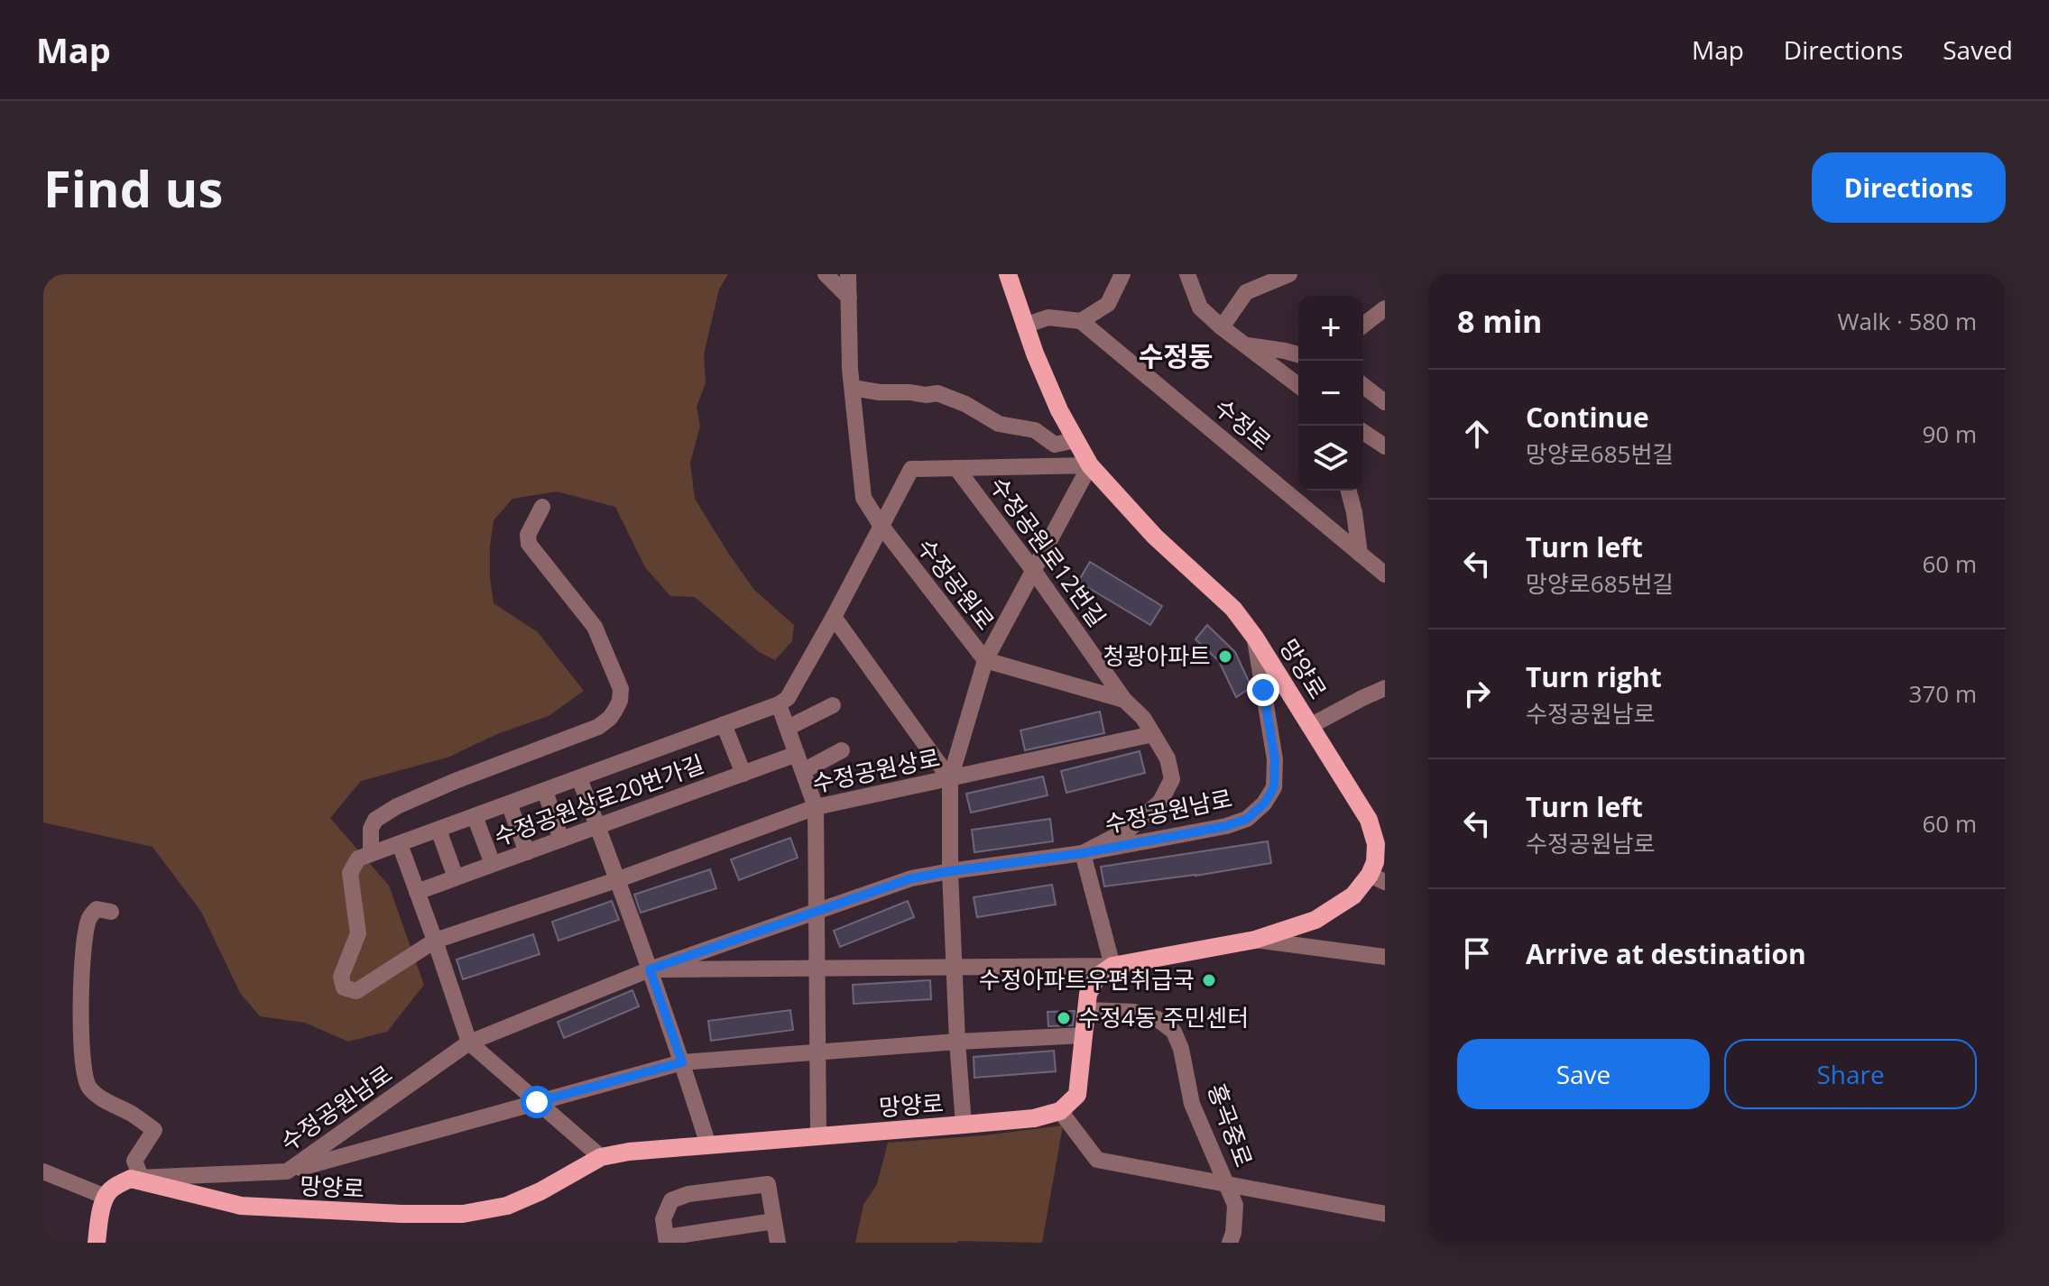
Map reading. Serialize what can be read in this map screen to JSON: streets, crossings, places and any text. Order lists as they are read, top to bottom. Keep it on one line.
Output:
{"streets":{"main road":["망양로"],"street":["수정로","수정공원로12번길","수정공원로","수정공원상로","수정공원상로20번가길","수정공원남로","홍곡중로"]},"crossings":[["수정공원로12번길","수정공원로"],["망양로","수정공원남로"]],"districts":["수정동"],"places":["청광아파트","수정아파트우편취급국","수정4동 주민센터"],"page":{"header":"Map","nav":["Map","Directions","Saved"],"buttons":["Directions",["Save","Share"]],"title":"Find us","heading":["8 min","Walk · 580 m"],"map_buttons":["+","−"],"list":[["Continue","망양로685번길","90 m"],["Turn left","망양로685번길","60 m"],["Turn right","수정공원남로","370 m"],["Turn left","수정공원남로","60 m"],"Arrive at destination"]}}
